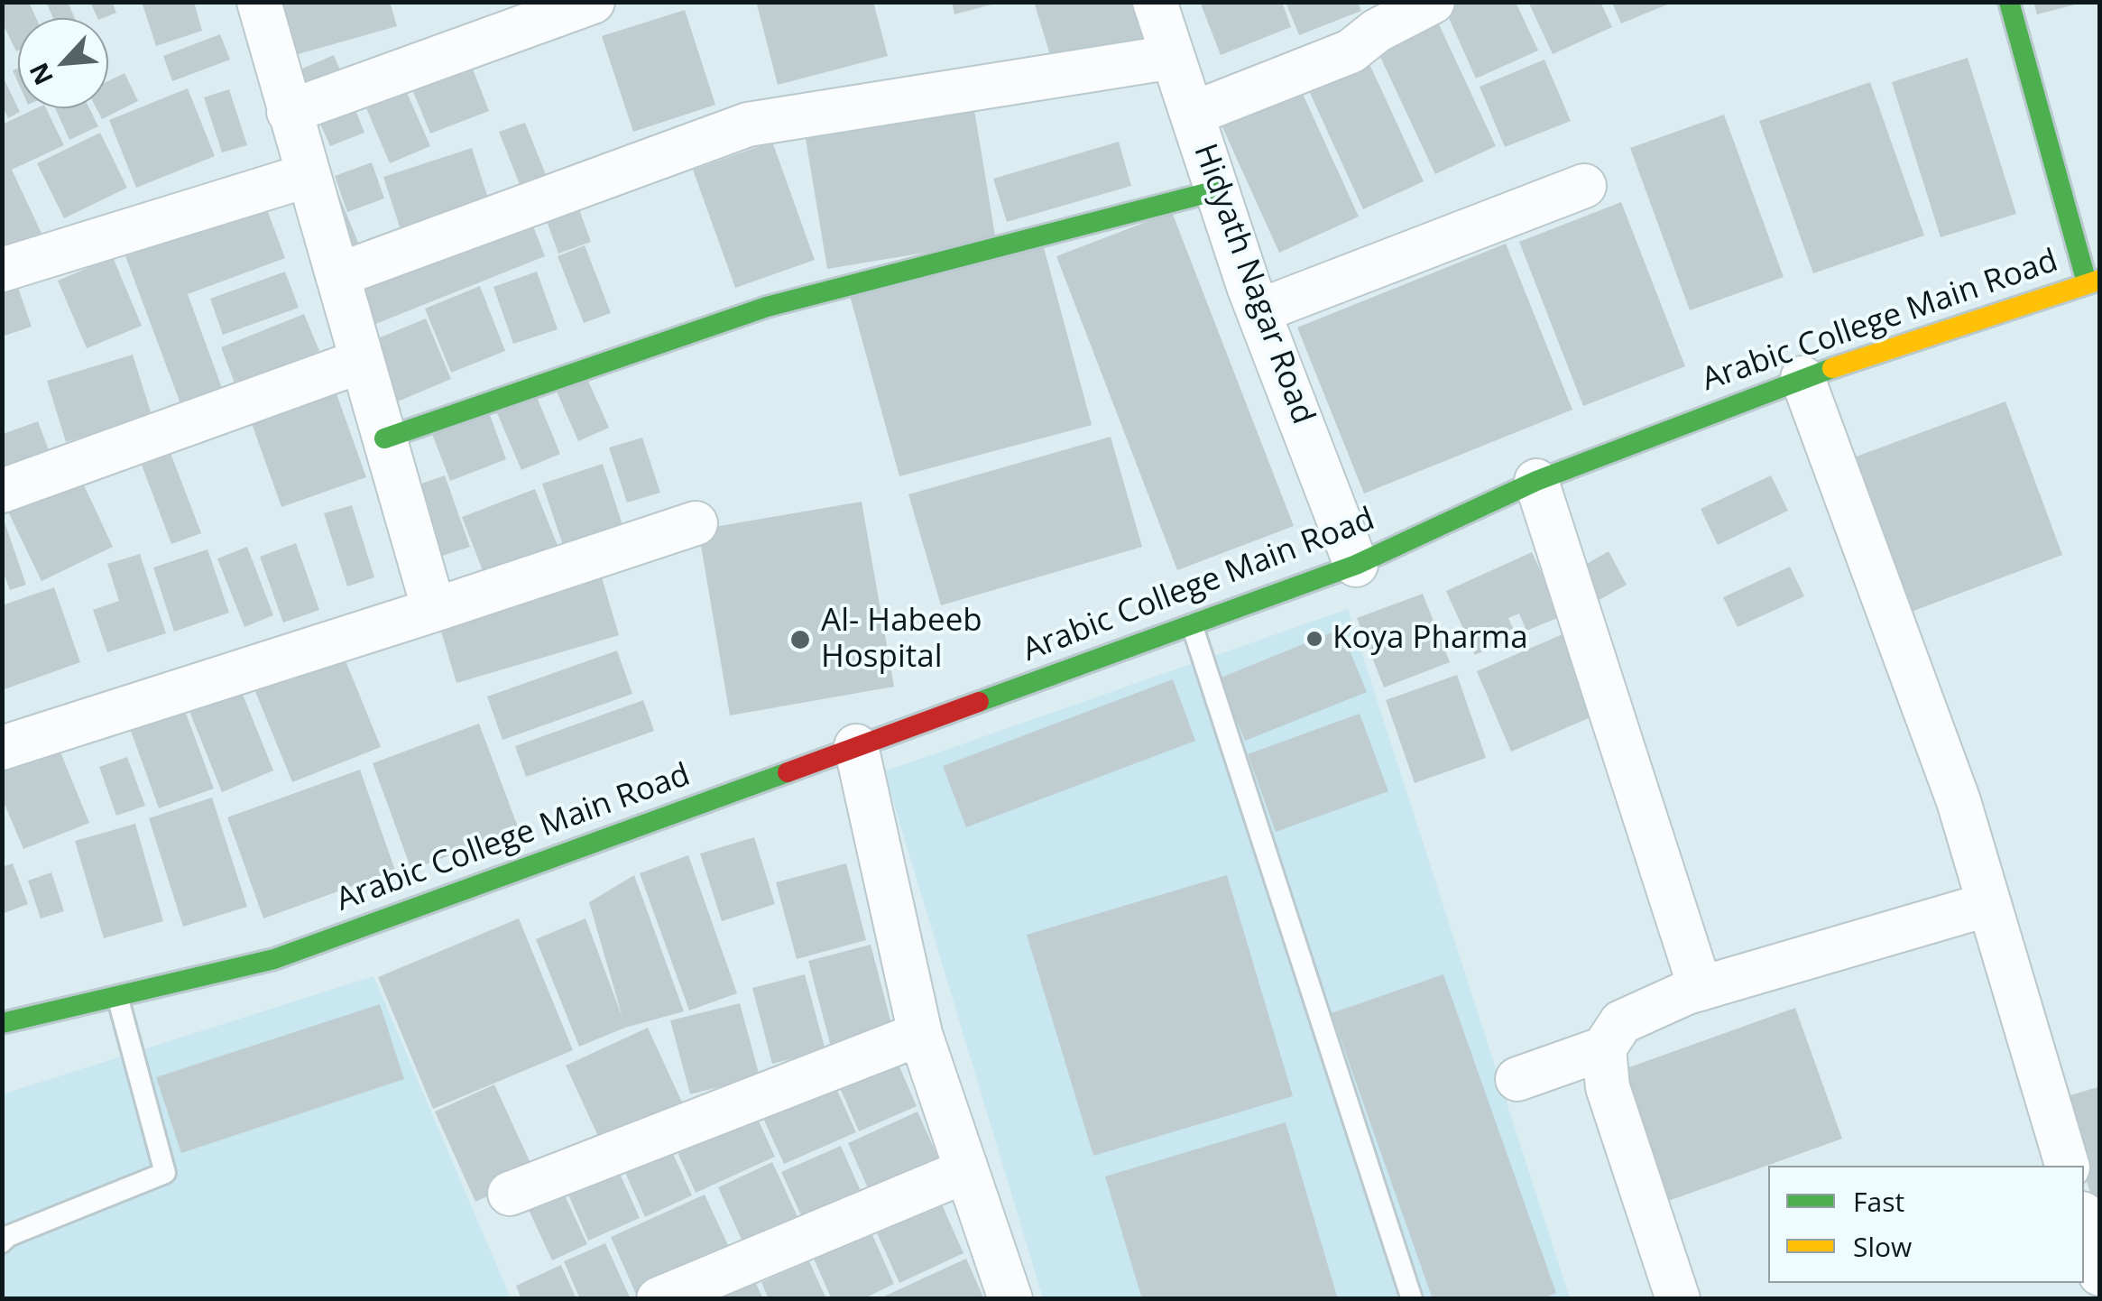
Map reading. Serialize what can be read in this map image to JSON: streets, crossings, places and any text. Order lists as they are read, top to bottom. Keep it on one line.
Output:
{"streets":{"main road":["Arabic College Main Road"],"street":["Hidyath Nagar Road"]},"crossings":[["Hidyath Nagar Road","Arabic College Main Road"]],"places":["Koya Pharma","Al- Habeeb Hospital"],"legend":["Fast","Slow"],"north":"bottom left"}
